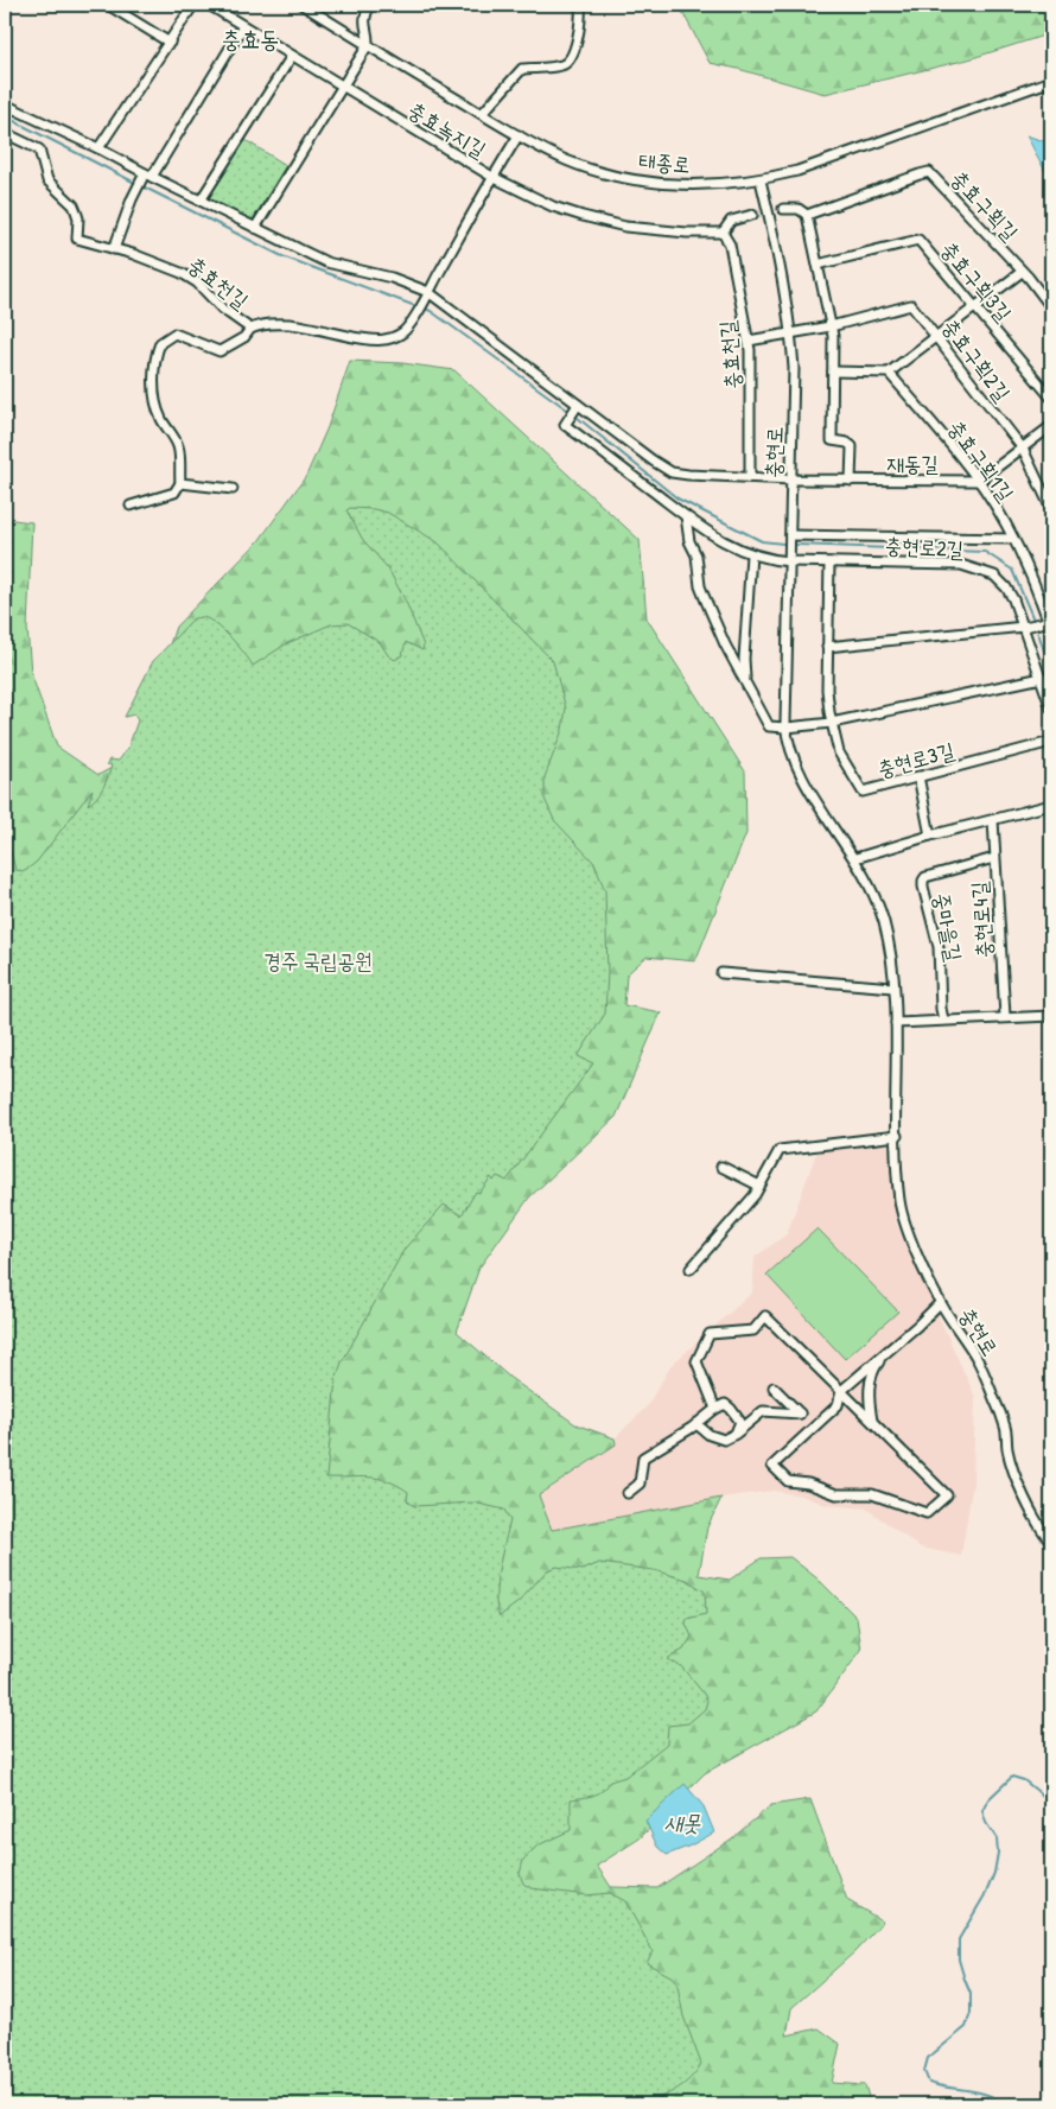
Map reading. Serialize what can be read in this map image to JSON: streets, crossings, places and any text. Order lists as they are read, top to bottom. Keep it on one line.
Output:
{"streets":{"street":["충효녹지길","태종로","충효구획길","충효구획3길","충효천길","충효구획2길","충현로","충효구획1길","재동길","충현로2길","충현로3길","충현로4길","중마을길"]},"crossings":[["충효녹지길","태종로"],["충효녹지길","충효천길"],["태종로","충현로"],["충현로","재동길"],["충현로","충현로2길"],["충효구획1길","재동길"],["충현로2길","충현로3길"],["충현로4길","중마을길"]],"districts":["충효동"],"water":["새못"],"parks":["경주 국립공원"]}
